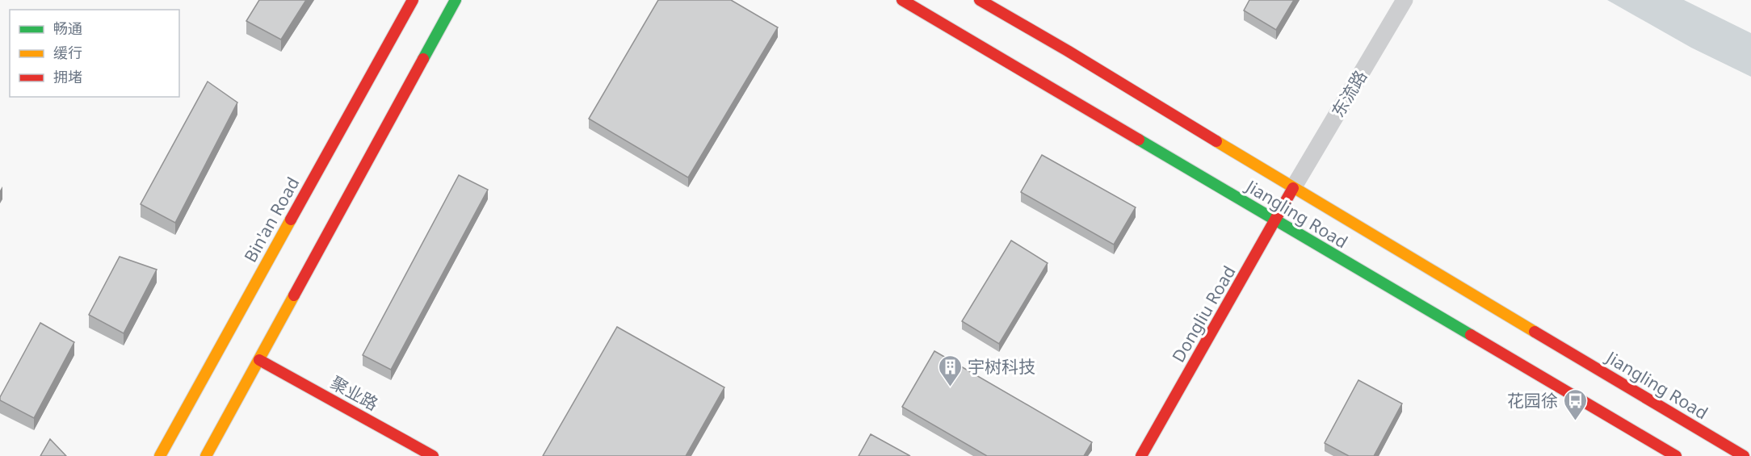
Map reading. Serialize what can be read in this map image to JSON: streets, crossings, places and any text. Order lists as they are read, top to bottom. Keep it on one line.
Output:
{"streets":{"main road":["Jiangling Road","Bin'an Road","Dongliu Road","聚业路"],"street":["东流路"]},"crossings":[["东流路","Jiangling Road"],["东流路","Dongliu Road"],["Jiangling Road","Dongliu Road"]],"places":{"building":["宇树科技"],"bus stop":["花园徐"]},"legend":["畅通","缓行","拥堵"]}
